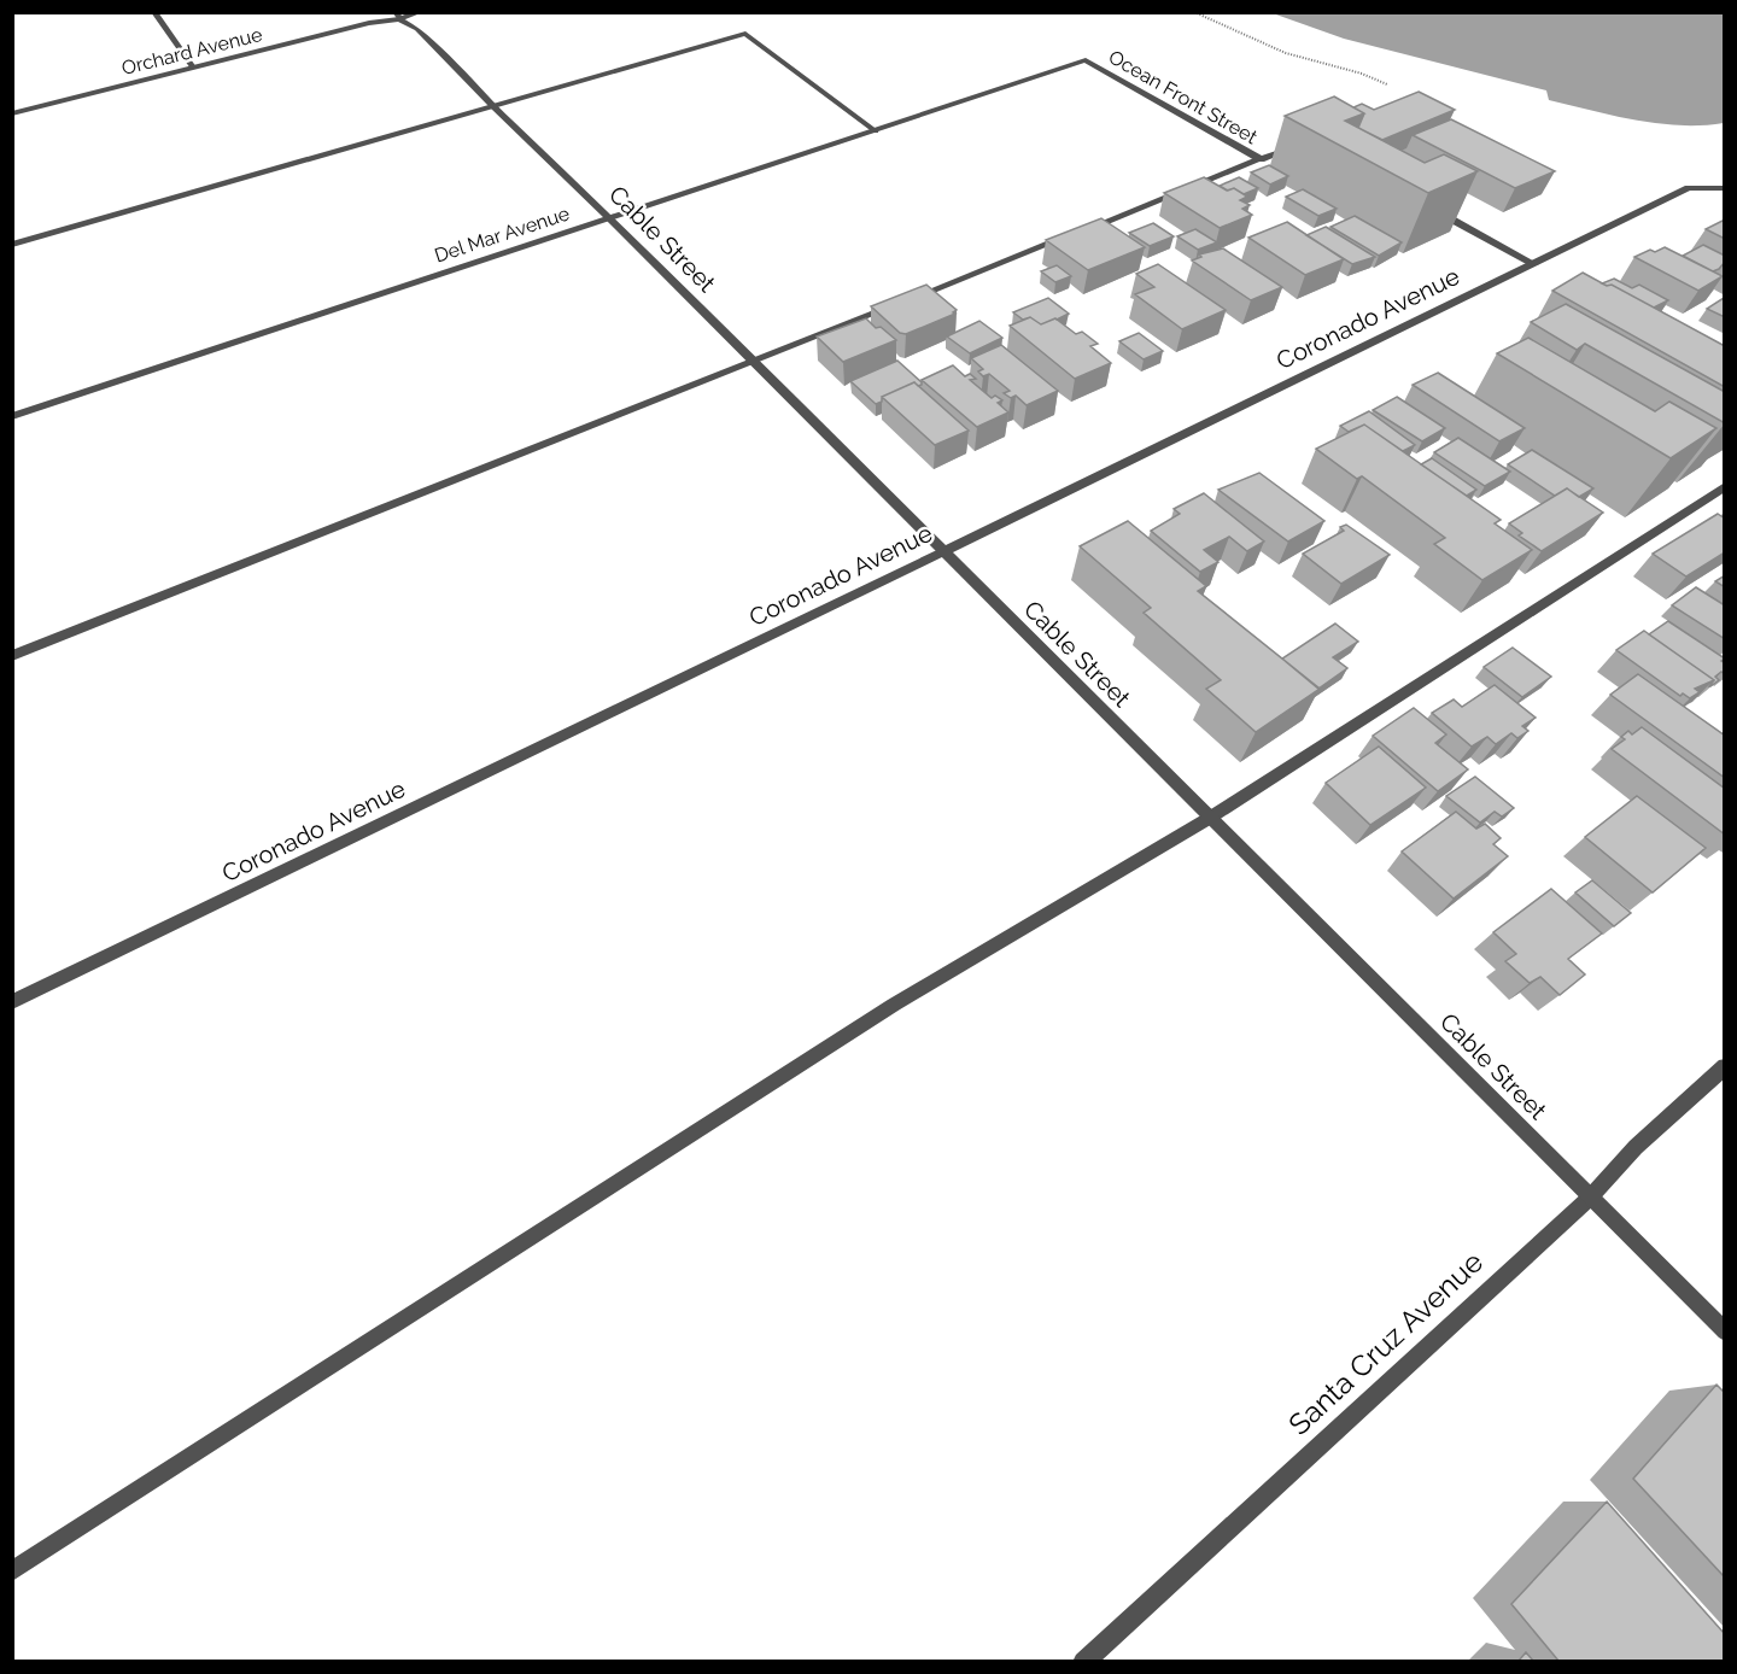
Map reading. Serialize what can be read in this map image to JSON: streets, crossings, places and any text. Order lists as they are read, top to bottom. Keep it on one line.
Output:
{"streets":{"street":["Orchard Avenue","Ocean Front Street","Del Mar Avenue","Cable Street","Coronado Avenue","Santa Cruz Avenue"]},"crossings":[["Orchard Avenue","Cable Street"],["Ocean Front Street","Del Mar Avenue"],["Del Mar Avenue","Cable Street"],["Cable Street","Coronado Avenue"],["Cable Street","Santa Cruz Avenue"]]}
